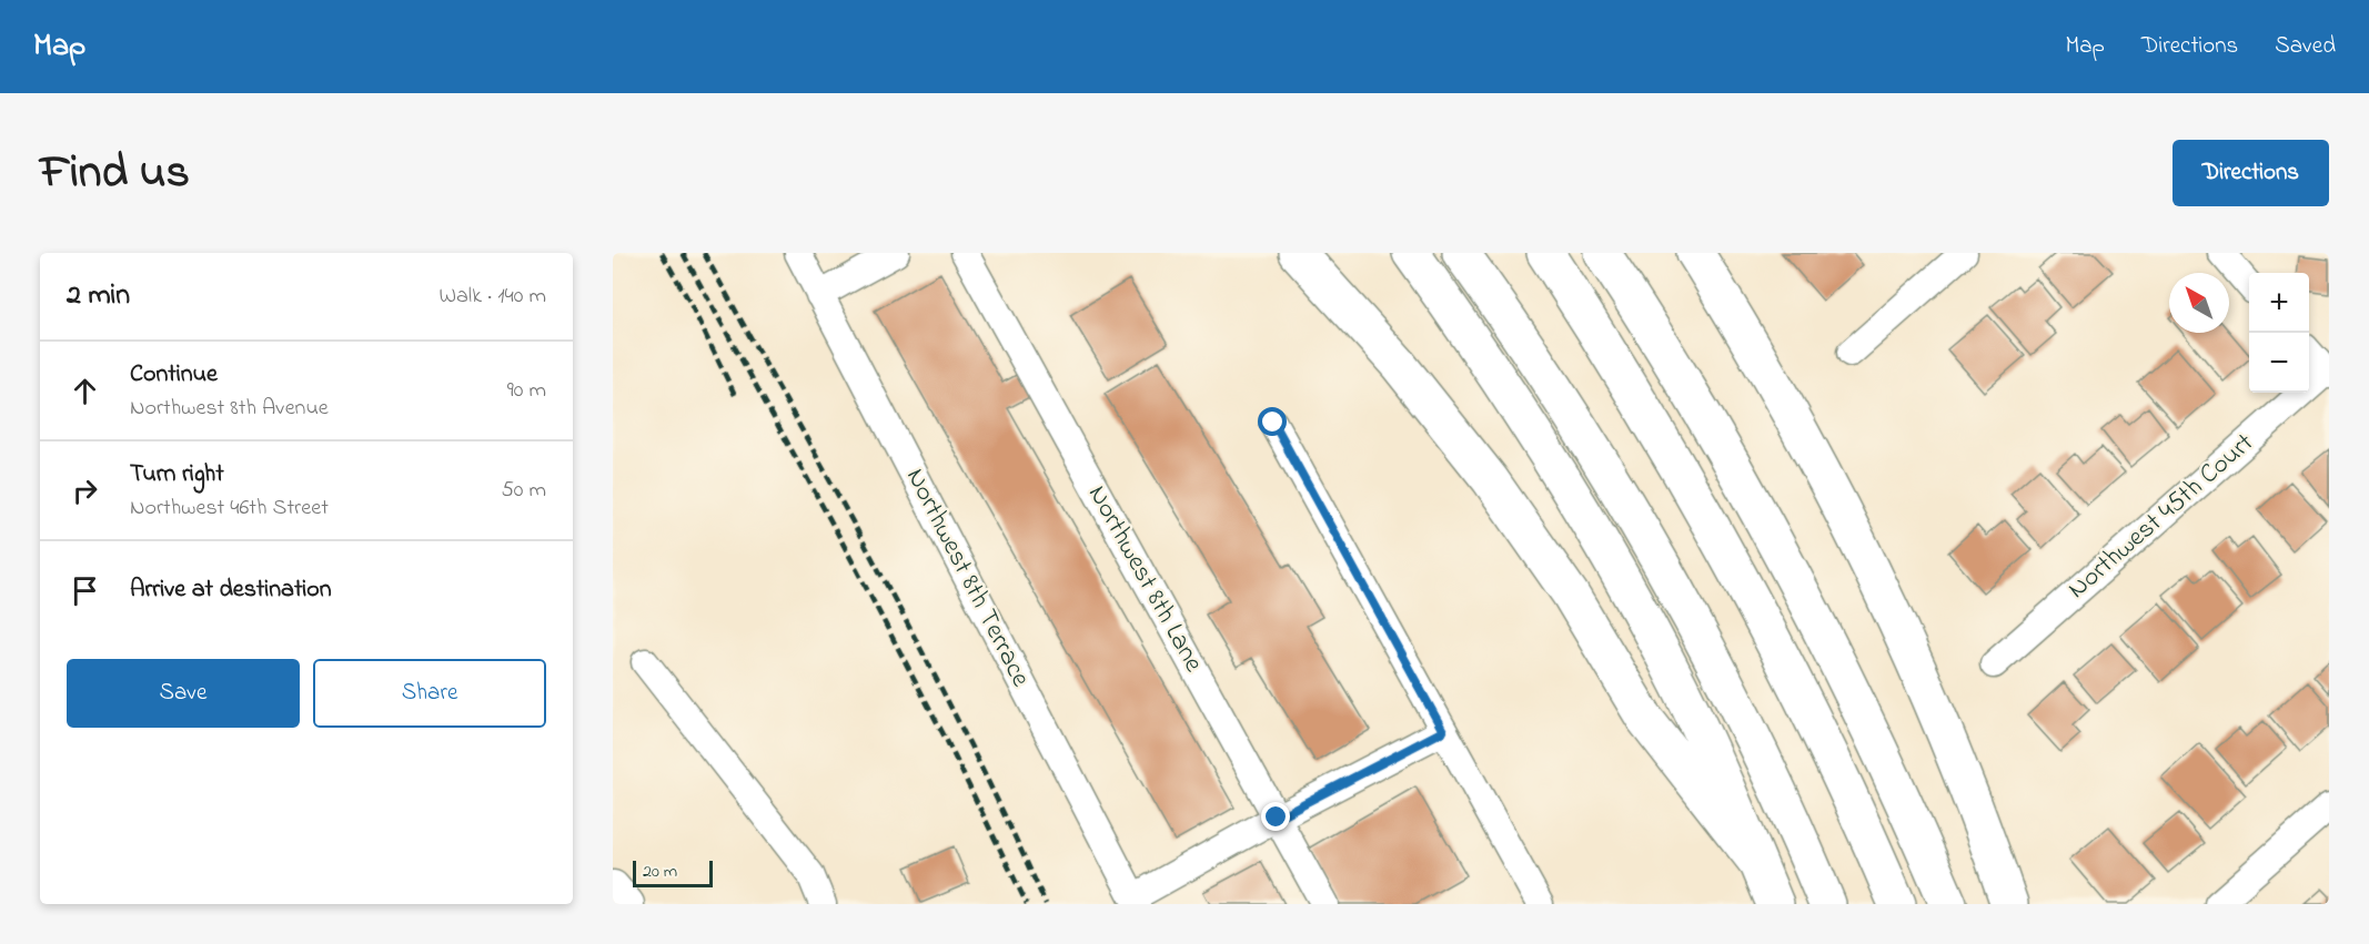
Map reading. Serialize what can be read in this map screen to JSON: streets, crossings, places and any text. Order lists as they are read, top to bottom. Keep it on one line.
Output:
{"streets":{"street":["Northwest 45th Court","Northwest 8th Terrace","Northwest 8th Lane"]},"scale_bar":"20 m","north":"top left","page":{"header":"Map","nav":["Map","Directions","Saved"],"title":"Find us","buttons":["Directions",["Save","Share"]],"heading":["2 min","Walk · 140 m"],"map_buttons":["+","−"],"list":[["Continue","Northwest 8th Avenue","90 m"],["Turn right","Northwest 46th Street","50 m"],"Arrive at destination"],"scale":"20 m"}}
